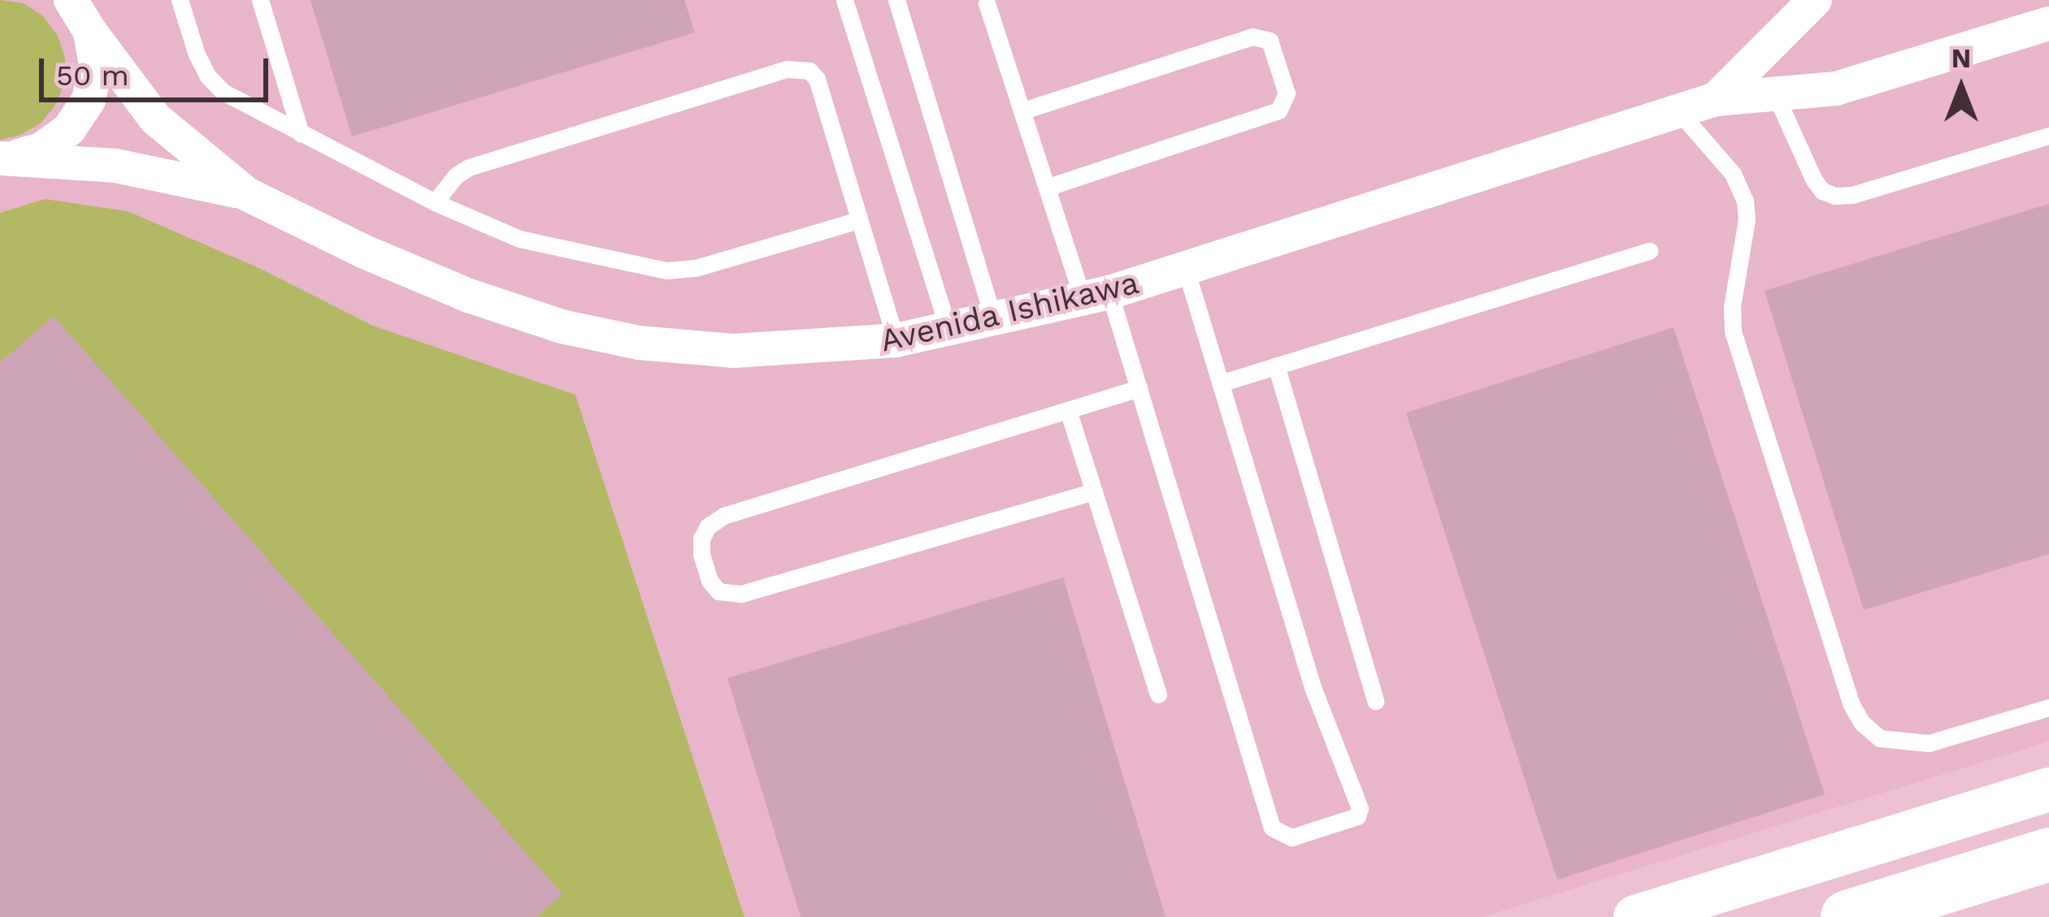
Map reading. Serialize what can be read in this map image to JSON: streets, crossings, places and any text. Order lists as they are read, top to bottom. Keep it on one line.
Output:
{"streets":{"street":["Avenida Ishikawa"]},"scale_bar":"50 m","north":"top"}
